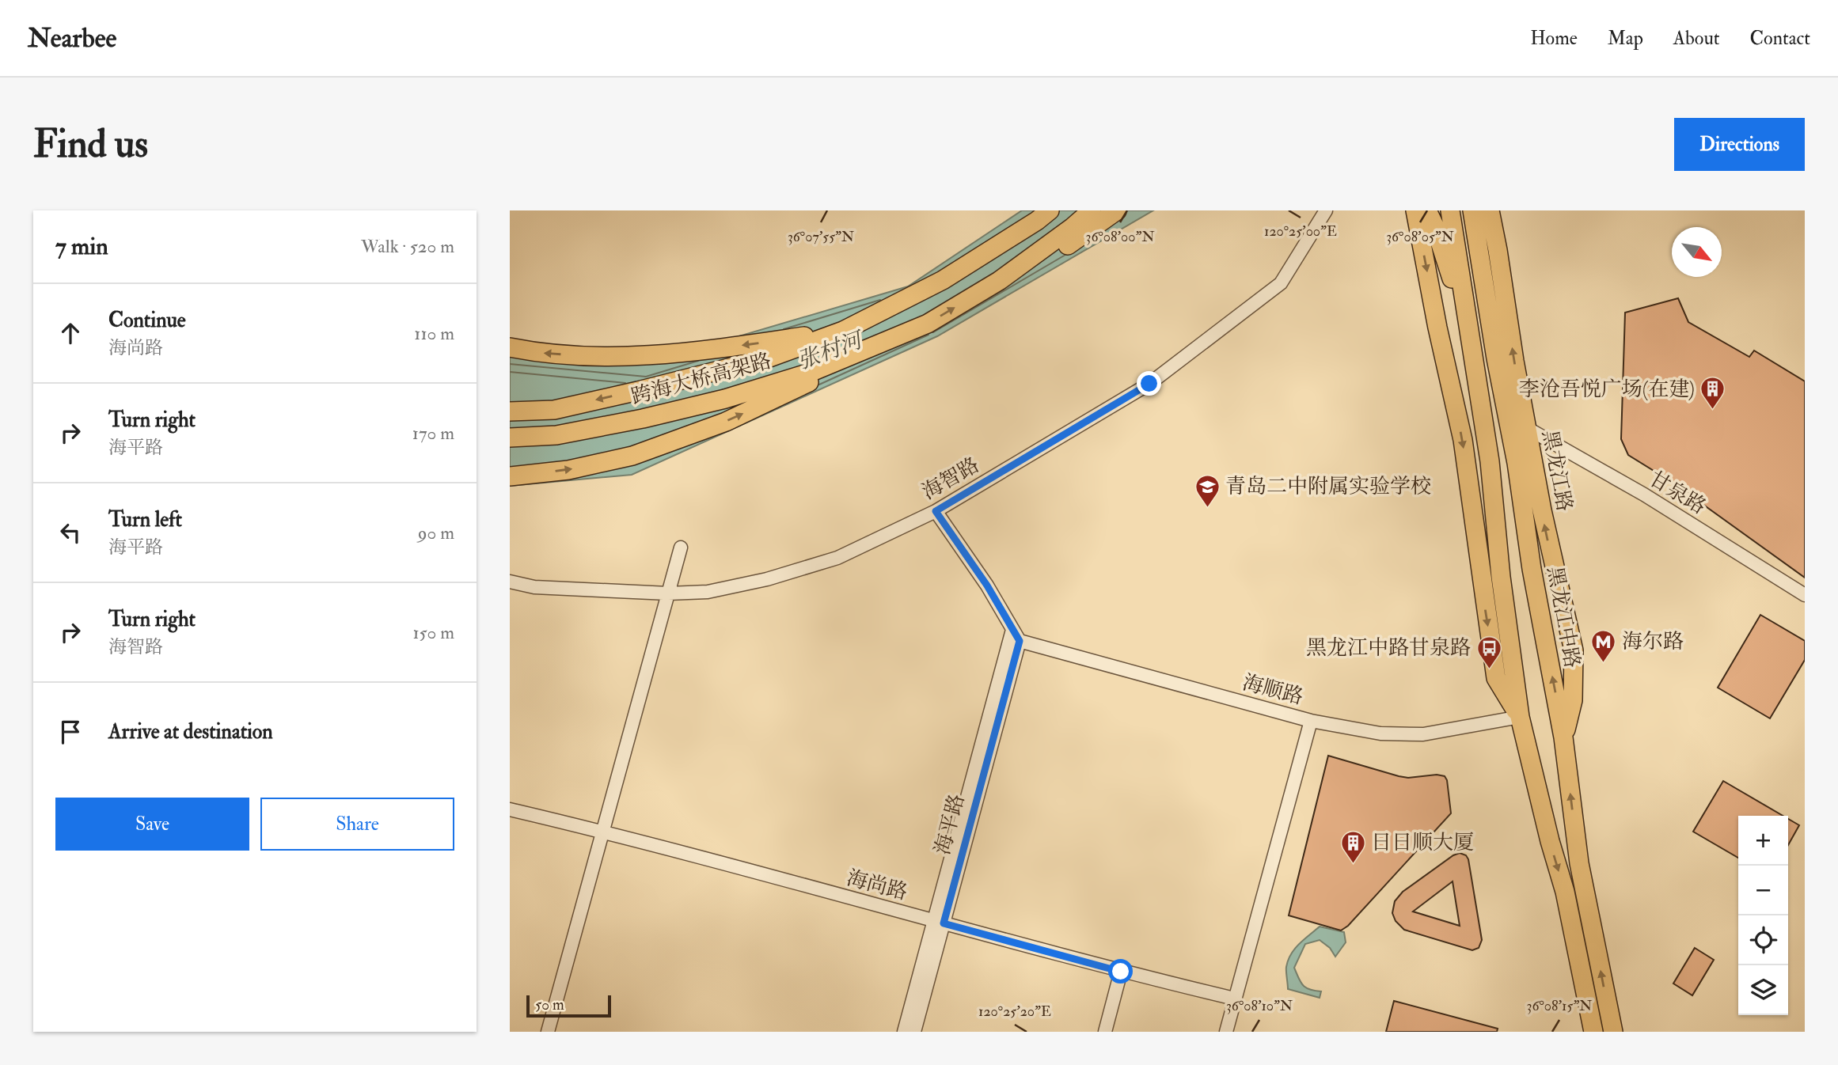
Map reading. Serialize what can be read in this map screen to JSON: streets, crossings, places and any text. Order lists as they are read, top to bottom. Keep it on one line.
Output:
{"streets":{"highway":["跨海大桥高架路","黑龙江路","黑龙江中路"],"street":["海智路","甘泉路","海顺路","海平路","海尚路"]},"crossings":[["黑龙江路","甘泉路"],["黑龙江路","黑龙江中路"],["海顺路","海平路"],["海平路","海尚路"]],"water":["张村河"],"places":{"building":["李沧吾悦广场(在建)","日日顺大厦"],"school or university":["青岛二中附属实验学校"],"metro station":["海尔路"],"bus stop":["黑龙江中路甘泉路"]},"scale_bar":"50 m","north":"bottom right","page":{"header":"Nearbee","nav":["Home","Map","About","Contact"],"buttons":["Directions",["Save","Share"]],"title":"Find us","heading":["7 min","Walk · 520 m"],"list":[["Continue","海尚路","110 m"],["Turn right","海平路","170 m"],["Turn left","海平路","90 m"],["Turn right","海智路","150 m"],"Arrive at destination"],"map_buttons":["+","−"],"scale":"50 m"},"coordinates":["120°25'00\"E","36°07'55\"N","36°08'00\"N","36°08'05\"N","36°08'10\"N","36°08'15\"N","120°25'20\"E"]}
